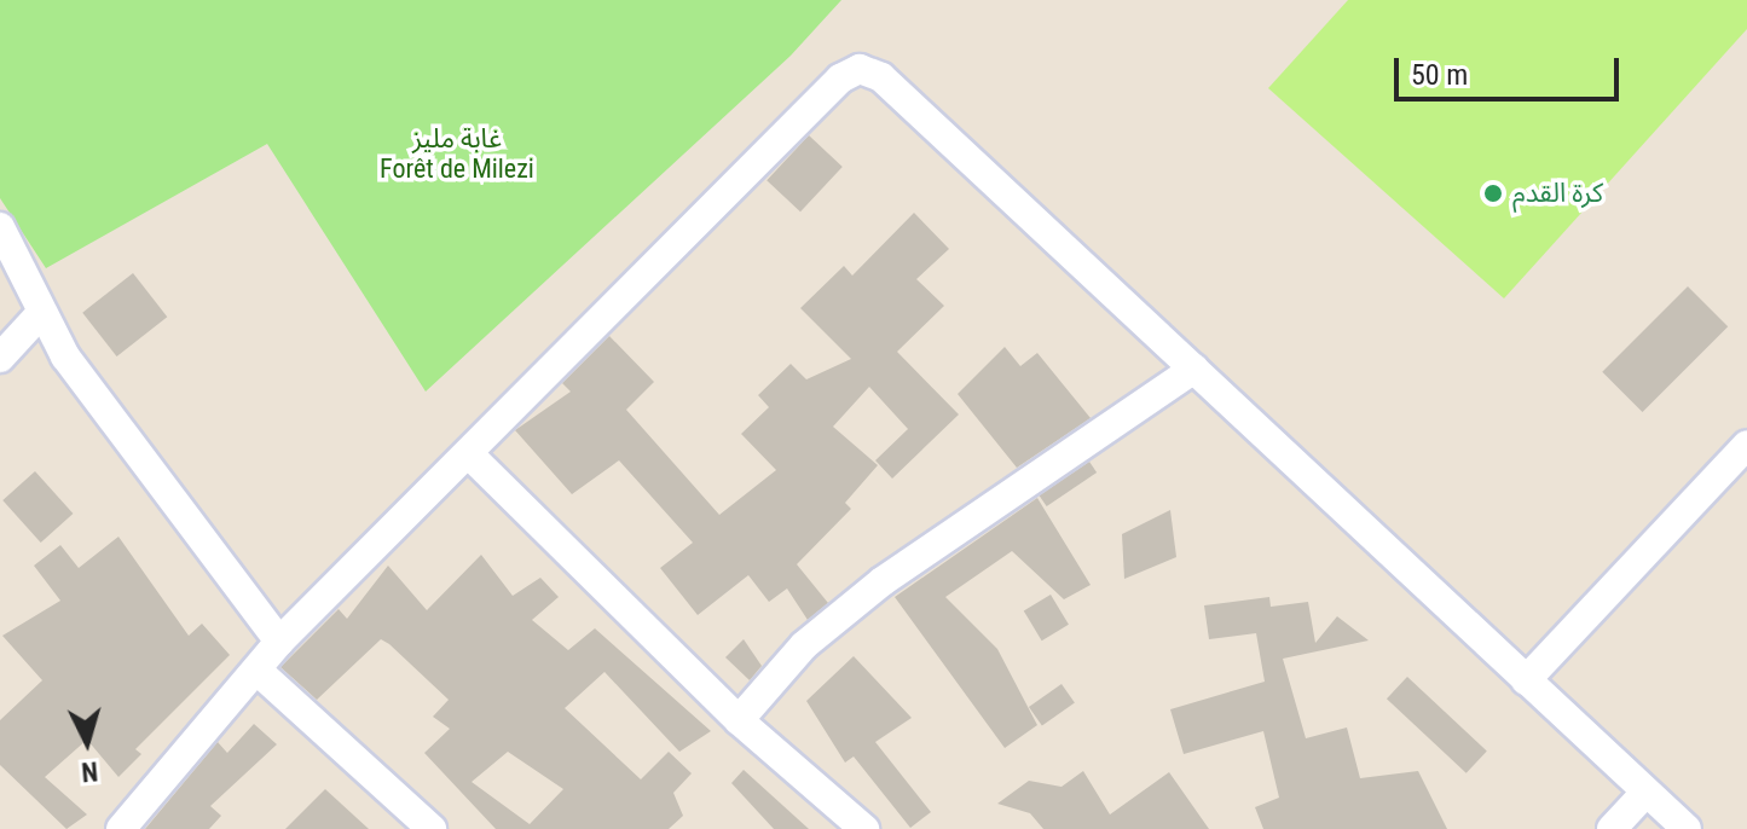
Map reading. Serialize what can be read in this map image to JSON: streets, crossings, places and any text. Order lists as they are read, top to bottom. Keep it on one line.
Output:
{"parks":["غابة مليز Forêt de Milezi"],"places":["كرة القدم"],"scale_bar":"50 m","north":"bottom"}
